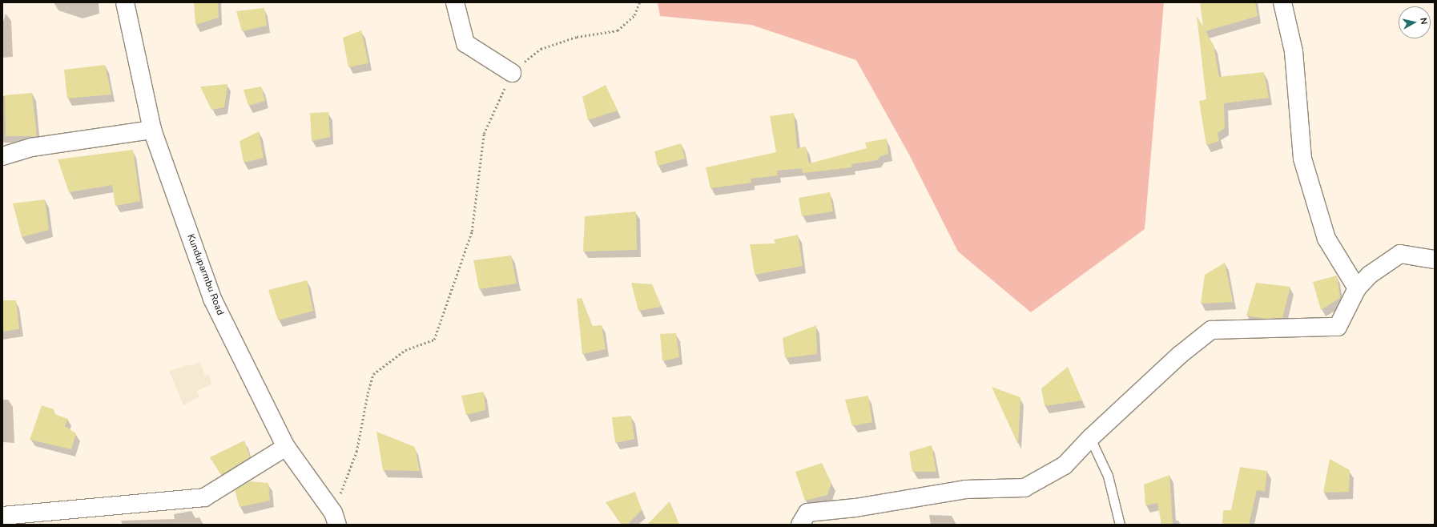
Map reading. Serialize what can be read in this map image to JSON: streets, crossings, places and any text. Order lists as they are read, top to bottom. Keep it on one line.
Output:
{"streets":{"street":["Kunduparmbu Road"]},"north":"right"}
